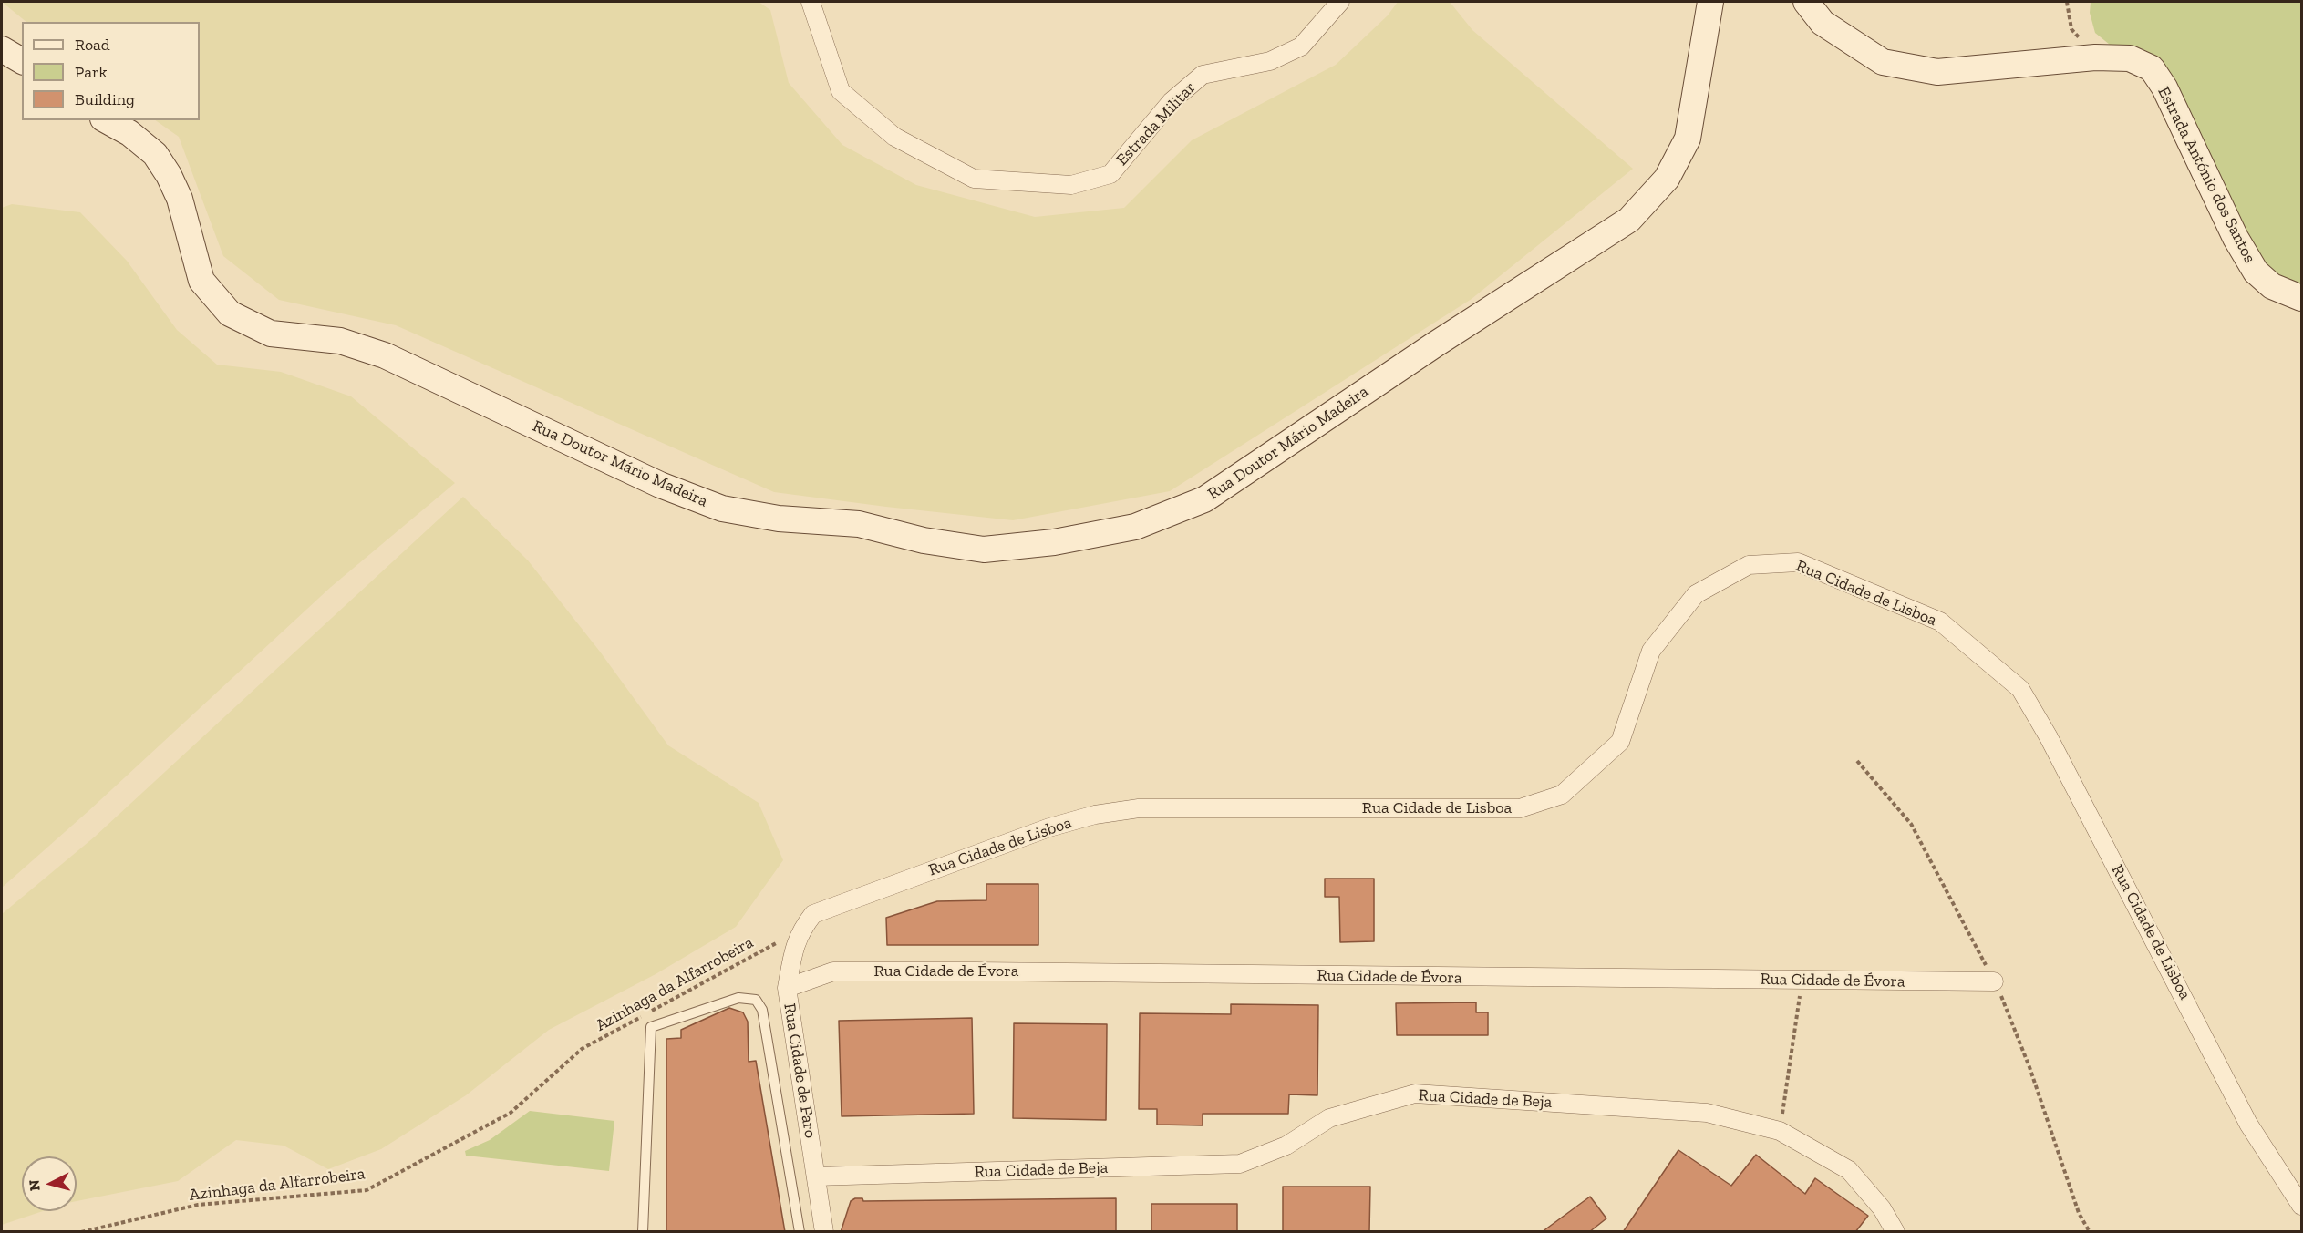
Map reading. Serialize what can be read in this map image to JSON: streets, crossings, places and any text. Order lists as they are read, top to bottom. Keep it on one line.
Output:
{"streets":{"main road":["Estrada António dos Santos","Rua Doutor Mário Madeira"],"street":["Estrada Militar","Rua Cidade de Lisboa","Rua Cidade de Évora","Rua Cidade de Faro","Rua Cidade de Beja"],"path":["Azinhaga da Alfarrobeira"]},"crossings":[["Rua Cidade de Lisboa","Rua Cidade de Faro"],["Rua Cidade de Évora","Rua Cidade de Faro"],["Azinhaga da Alfarrobeira","Rua Cidade de Faro"],["Rua Cidade de Faro","Rua Cidade de Beja"]],"legend":["Road","Park","Building"],"north":"left"}
